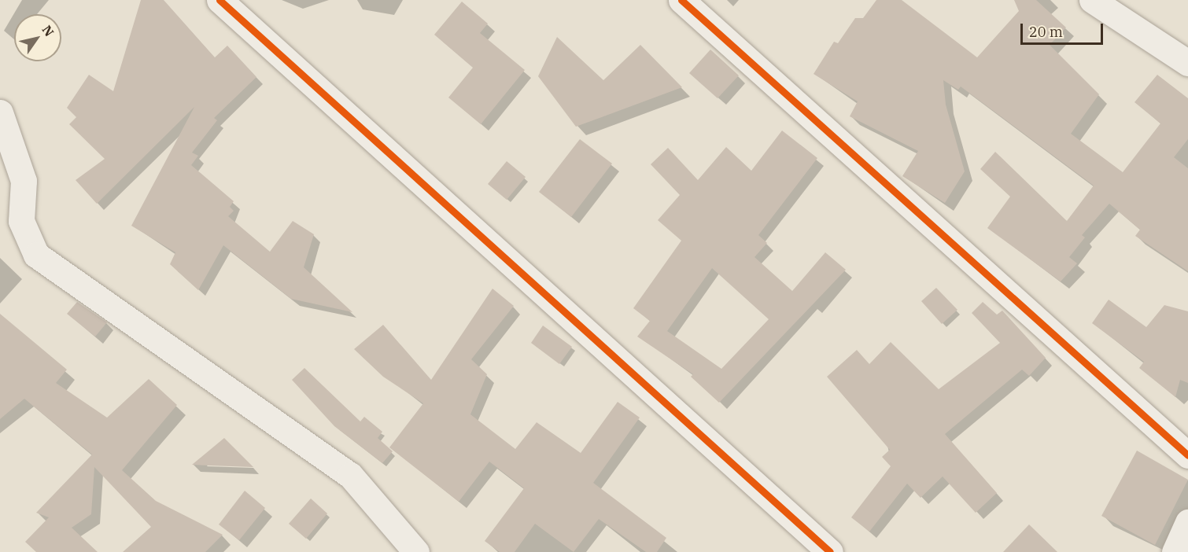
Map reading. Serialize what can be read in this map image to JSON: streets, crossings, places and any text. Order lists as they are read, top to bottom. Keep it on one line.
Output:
{"scale_bar":"20 m","north":"top right"}
